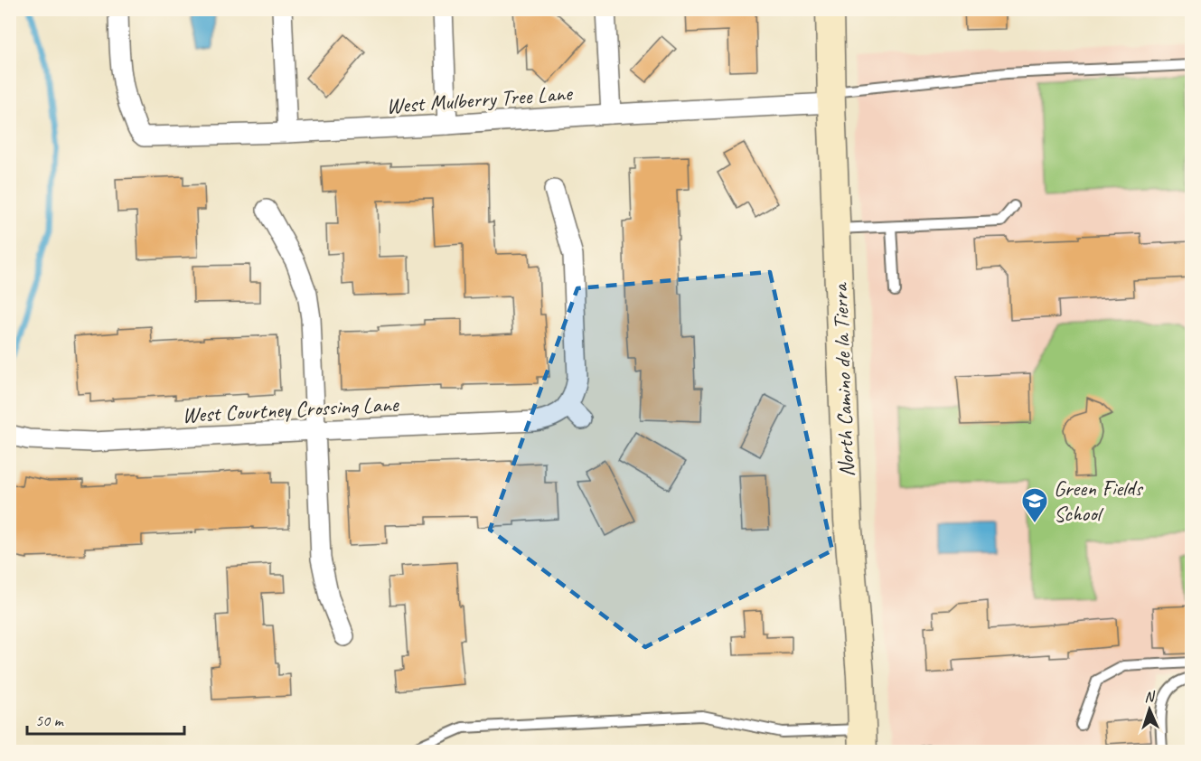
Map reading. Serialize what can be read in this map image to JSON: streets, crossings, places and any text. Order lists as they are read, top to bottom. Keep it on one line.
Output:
{"streets":{"street":["West Mulberry Tree Lane","North Camino de la Tierra","West Courtney Crossing Lane"]},"crossings":[["West Mulberry Tree Lane","North Camino de la Tierra"]],"places":{"school or university":["Green Fields School"]},"scale_bar":"50 m","north":"top"}
